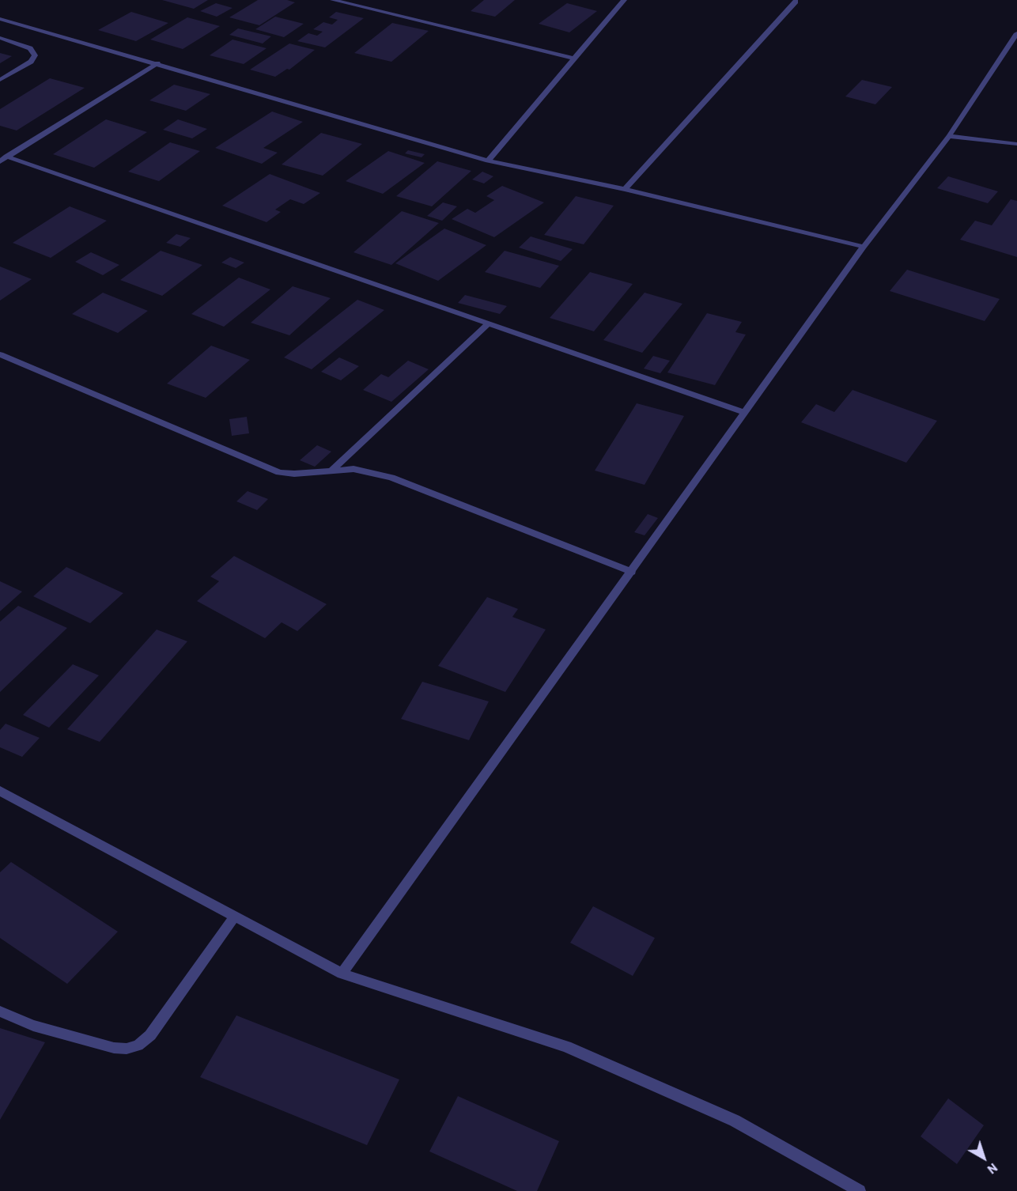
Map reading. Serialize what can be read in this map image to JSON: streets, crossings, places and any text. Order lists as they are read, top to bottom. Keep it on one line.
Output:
{"north":"bottom right"}
